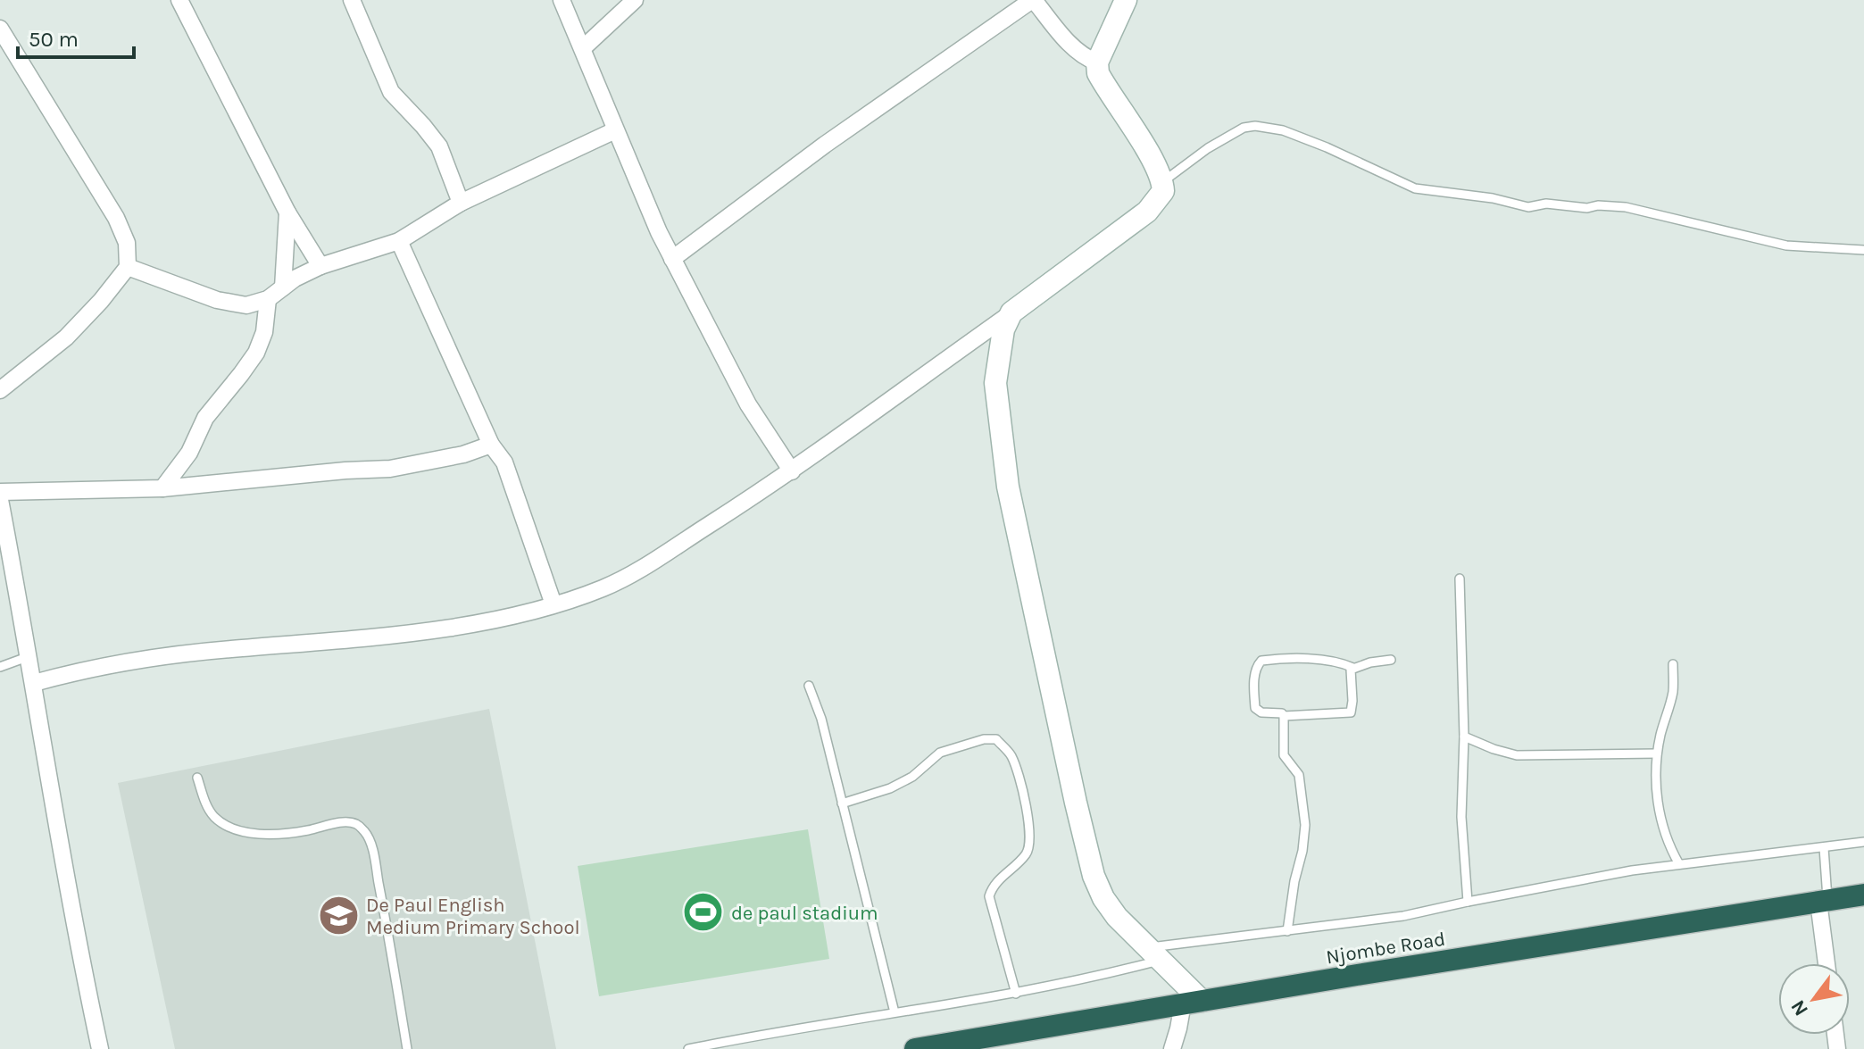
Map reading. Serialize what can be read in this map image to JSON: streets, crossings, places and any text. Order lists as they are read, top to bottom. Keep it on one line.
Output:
{"streets":{"highway":["Njombe Road"]},"places":{"sports":["de paul stadium"],"school or university":["De Paul English Medium Primary School"]},"scale_bar":"50 m","north":"bottom left"}
